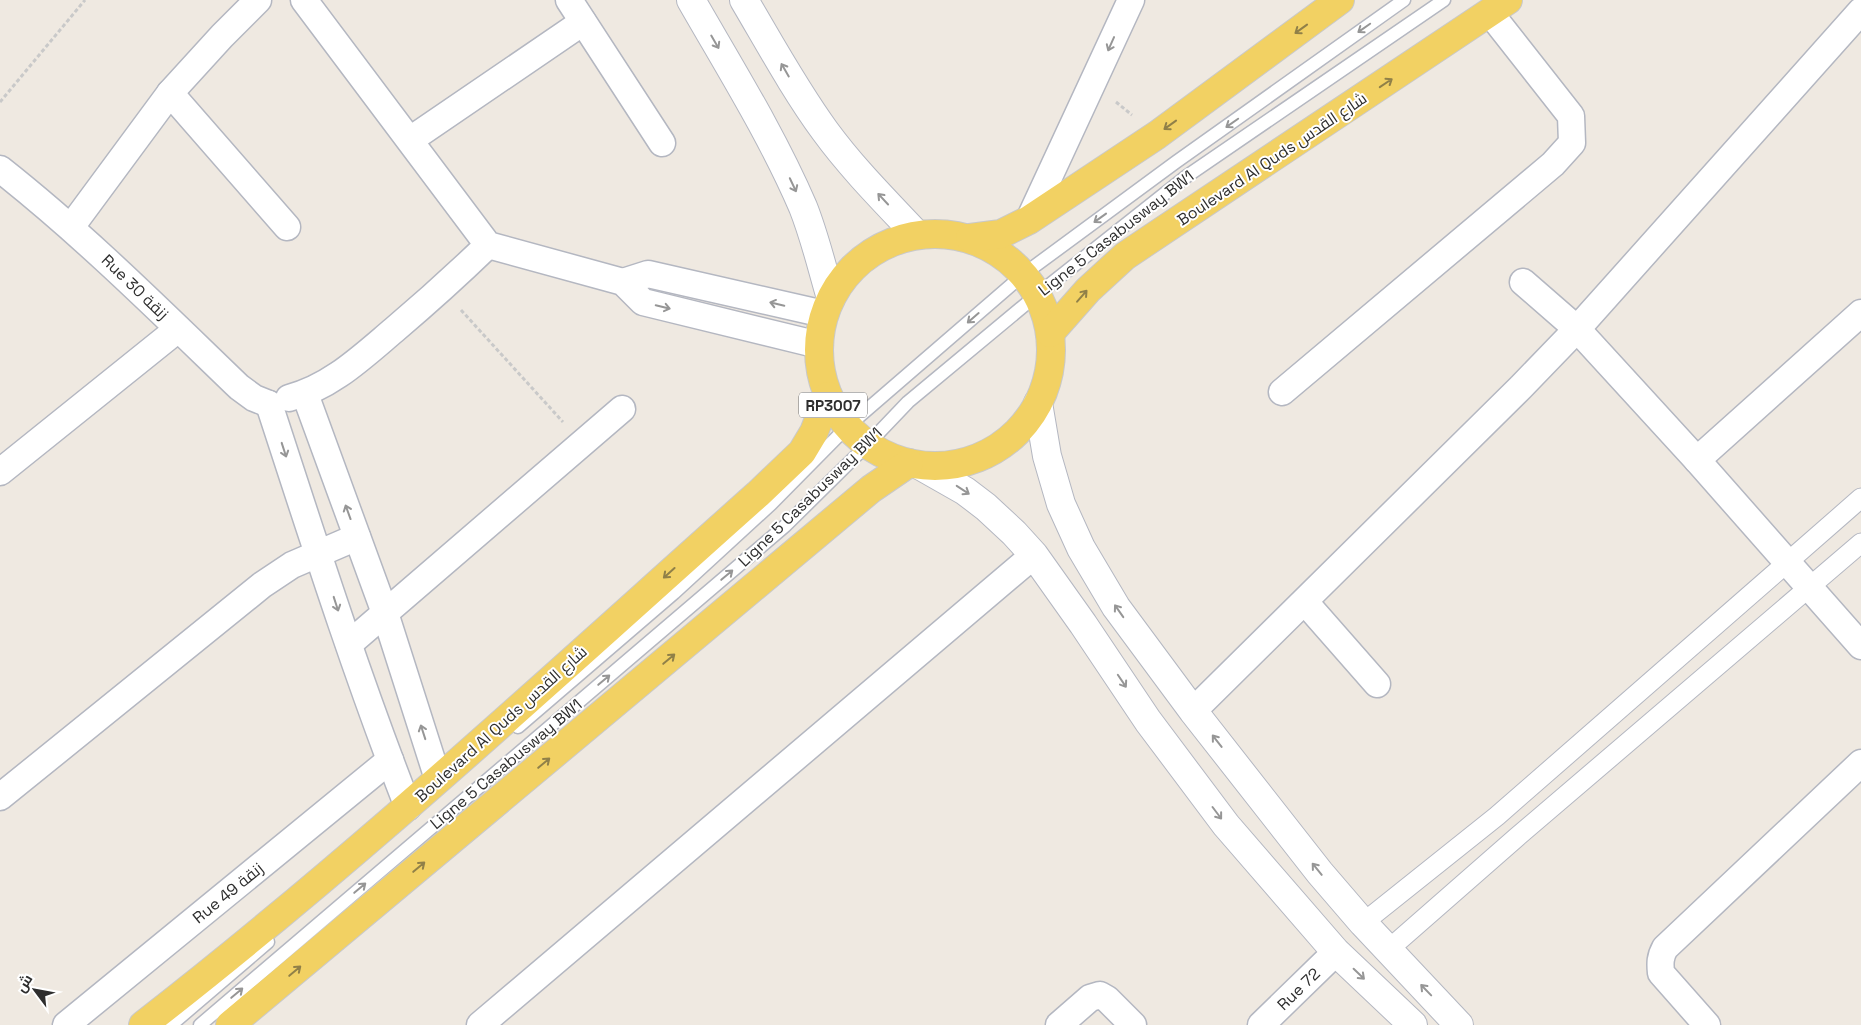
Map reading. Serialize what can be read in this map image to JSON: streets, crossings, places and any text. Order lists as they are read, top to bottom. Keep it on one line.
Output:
{"streets":{"main road":["Boulevard Al Quds شارع القدس","RP3007"],"street":["Rue 30 زنقة","Rue 49 زنقة","Rue 72"],"lane":["Ligne 5 Casabusway BW1"]},"crossings":[["Boulevard Al Quds شارع القدس","RP3007"],["Ligne 5 Casabusway BW1","RP3007"],["RP3007","Rue 72"]],"north":"top left"}
